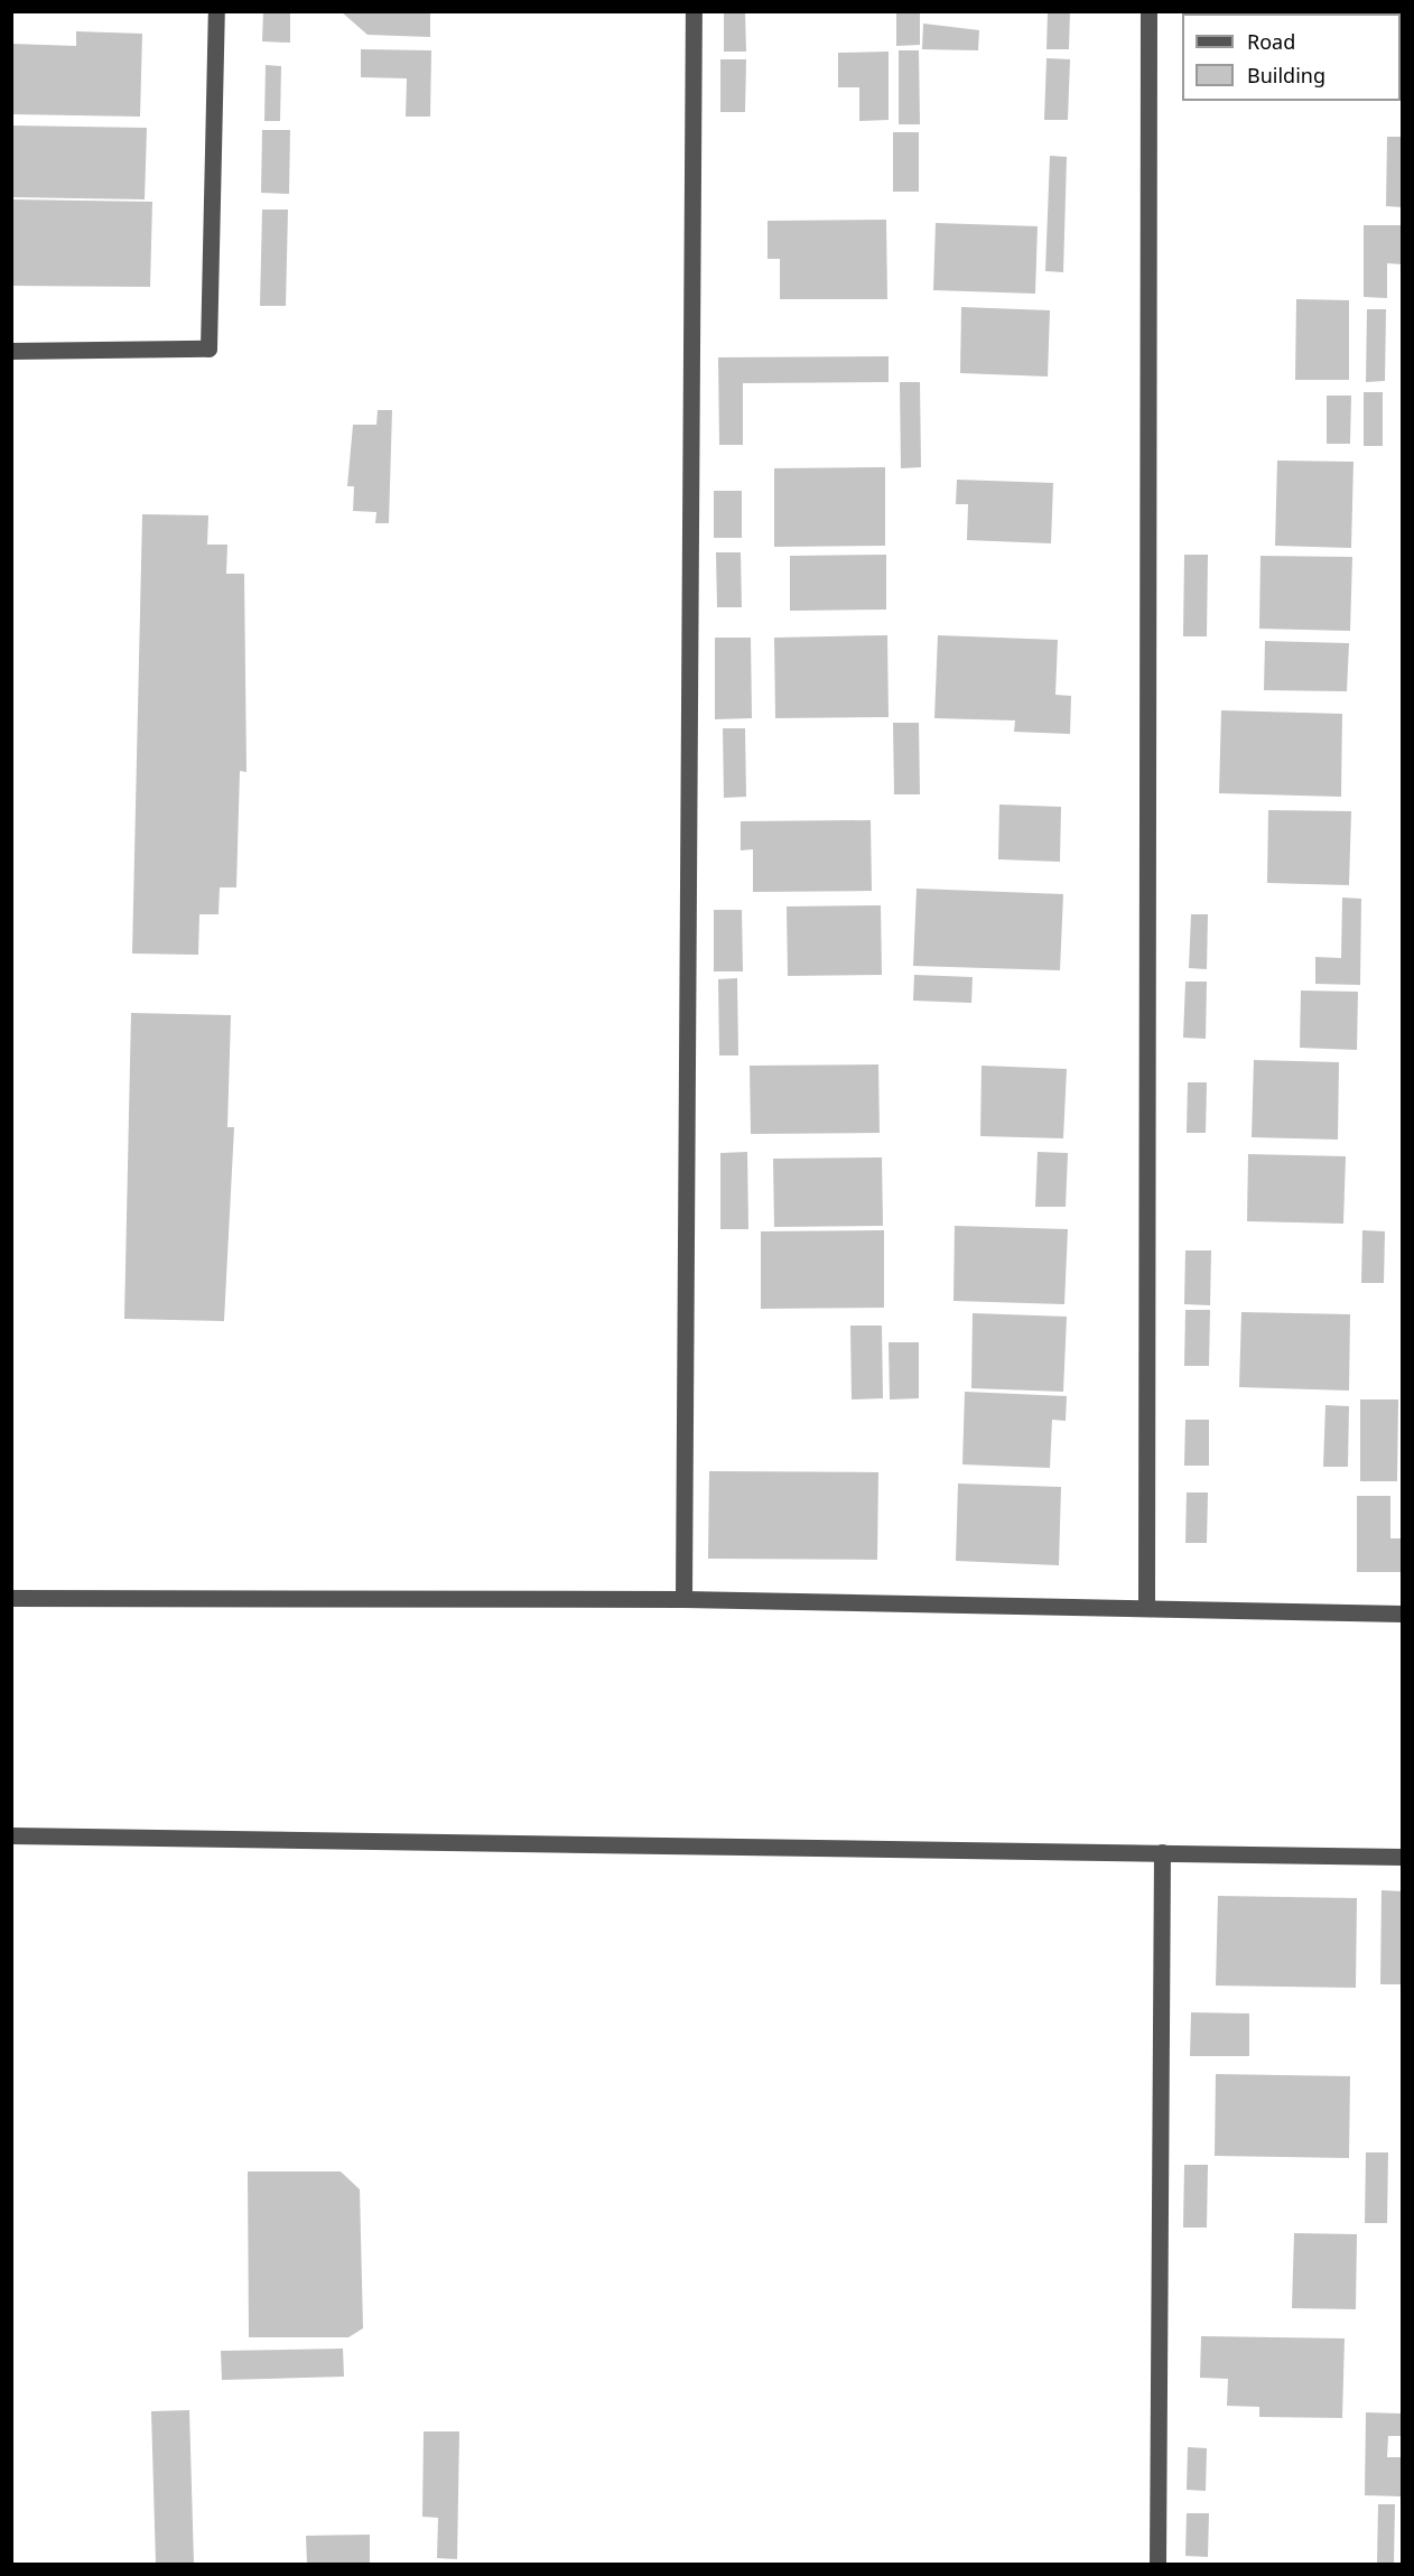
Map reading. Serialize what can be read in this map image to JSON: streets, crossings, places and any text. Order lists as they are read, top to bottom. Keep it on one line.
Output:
{"legend":["Road","Building"]}
